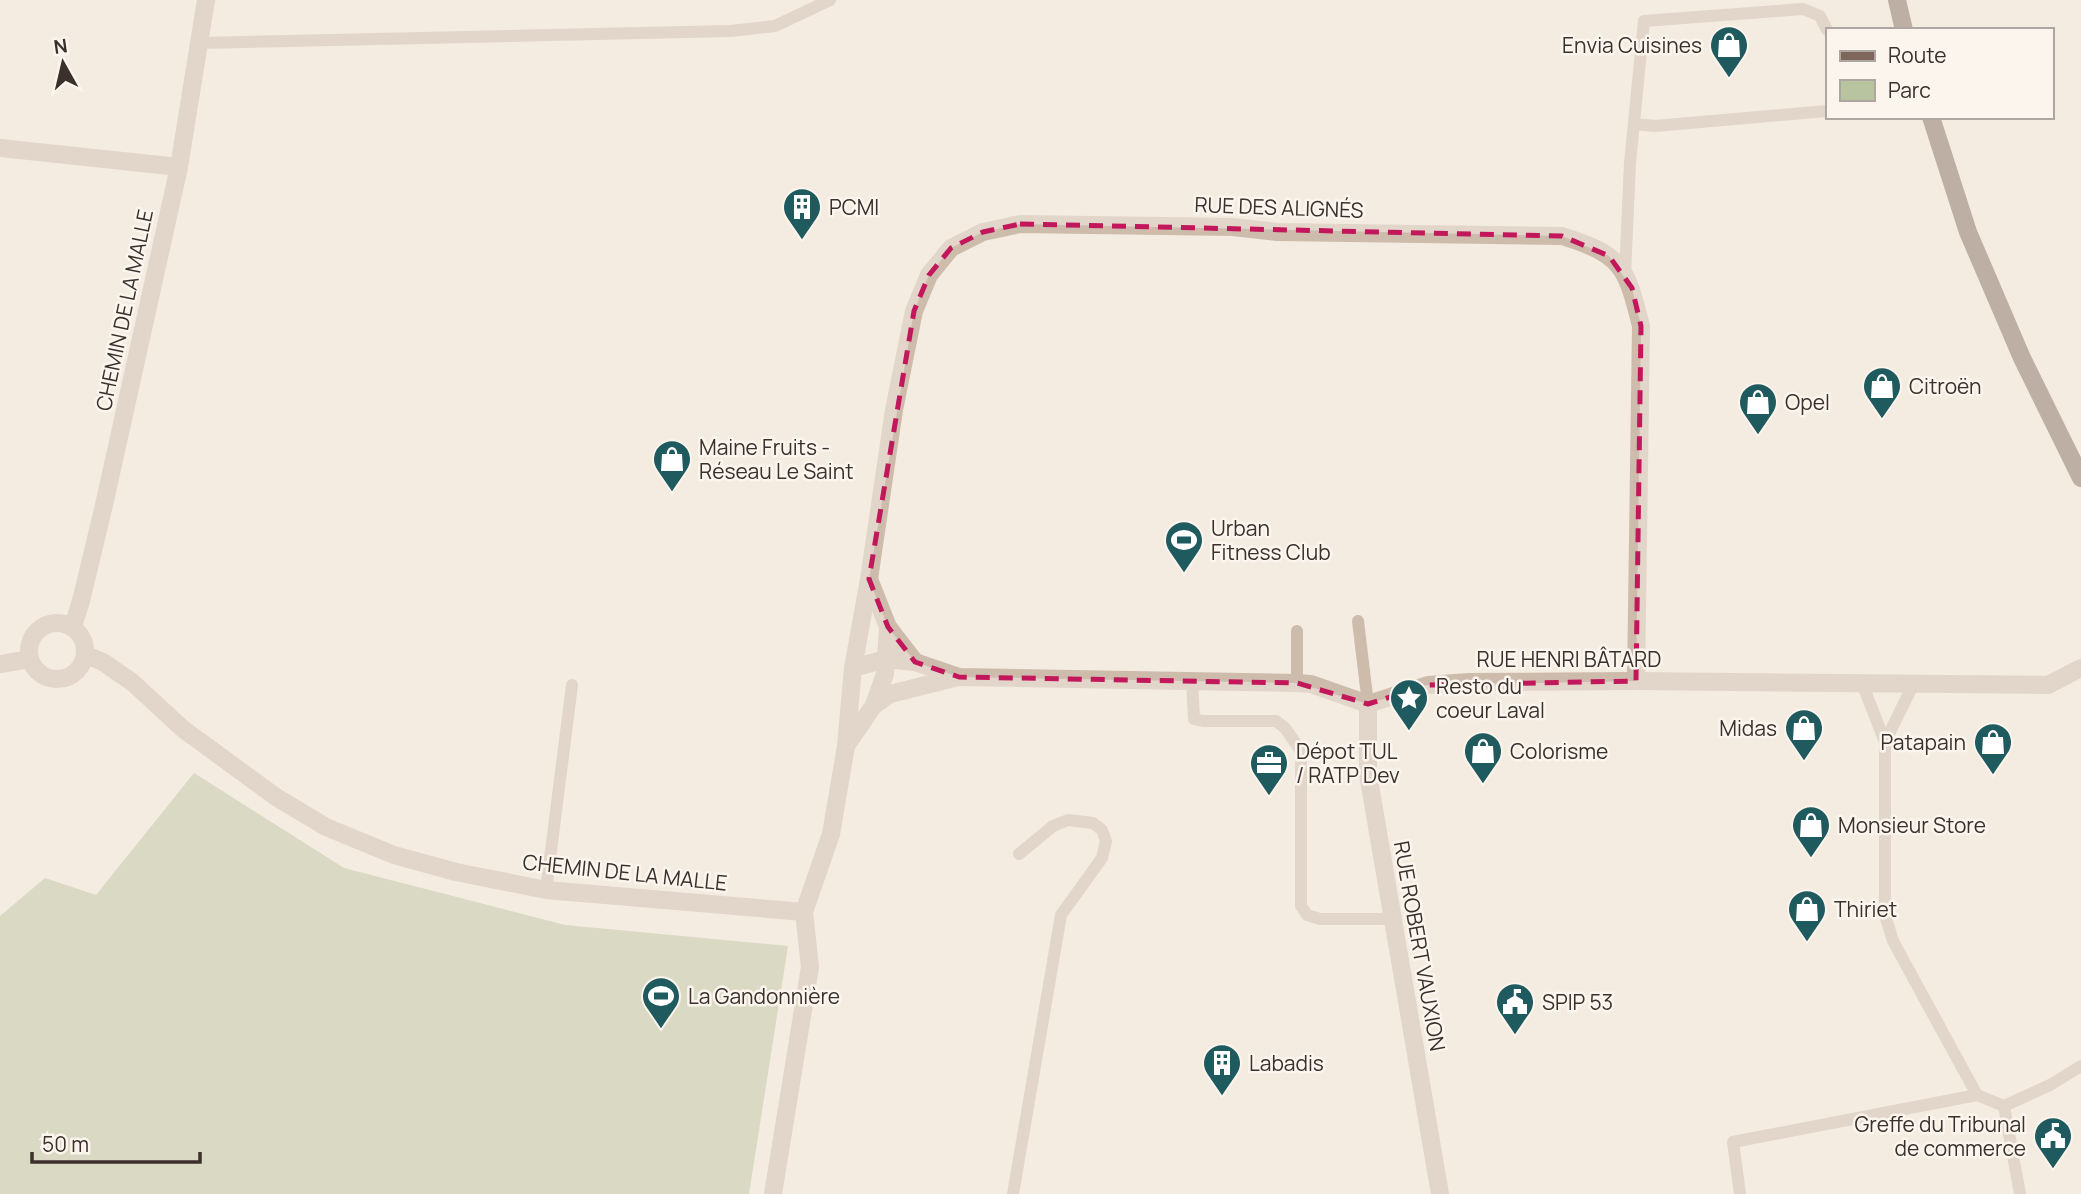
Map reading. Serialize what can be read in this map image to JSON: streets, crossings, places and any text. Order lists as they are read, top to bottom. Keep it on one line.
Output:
{"streets":{"street":["RUE DES ALIGNÉS","CHEMIN DE LA MALLE","RUE HENRI BÂTARD","RUE ROBERT VAUXION"]},"crossings":[["RUE DES ALIGNÉS","CHEMIN DE LA MALLE"],["RUE DES ALIGNÉS","RUE HENRI BÂTARD"],["RUE HENRI BÂTARD","RUE ROBERT VAUXION"]],"places":{"shop":["Envia Cuisines","Citroën","Opel","Maine Fruits - Réseau Le Saint","Midas","Patapain","Colorisme","Monsieur Store","Thiriet"],"building":["PCMI","Labadis"],"sports":["Urban Fitness Club","La Gandonnière"],"place":["Resto du coeur Laval"],"office":["Dépot TUL / RATP Dev"],"public building":["SPIP 53","Greffe du Tribunal de commerce"]},"legend":["Route","Parc"],"scale_bar":"50 m","north":"top"}
